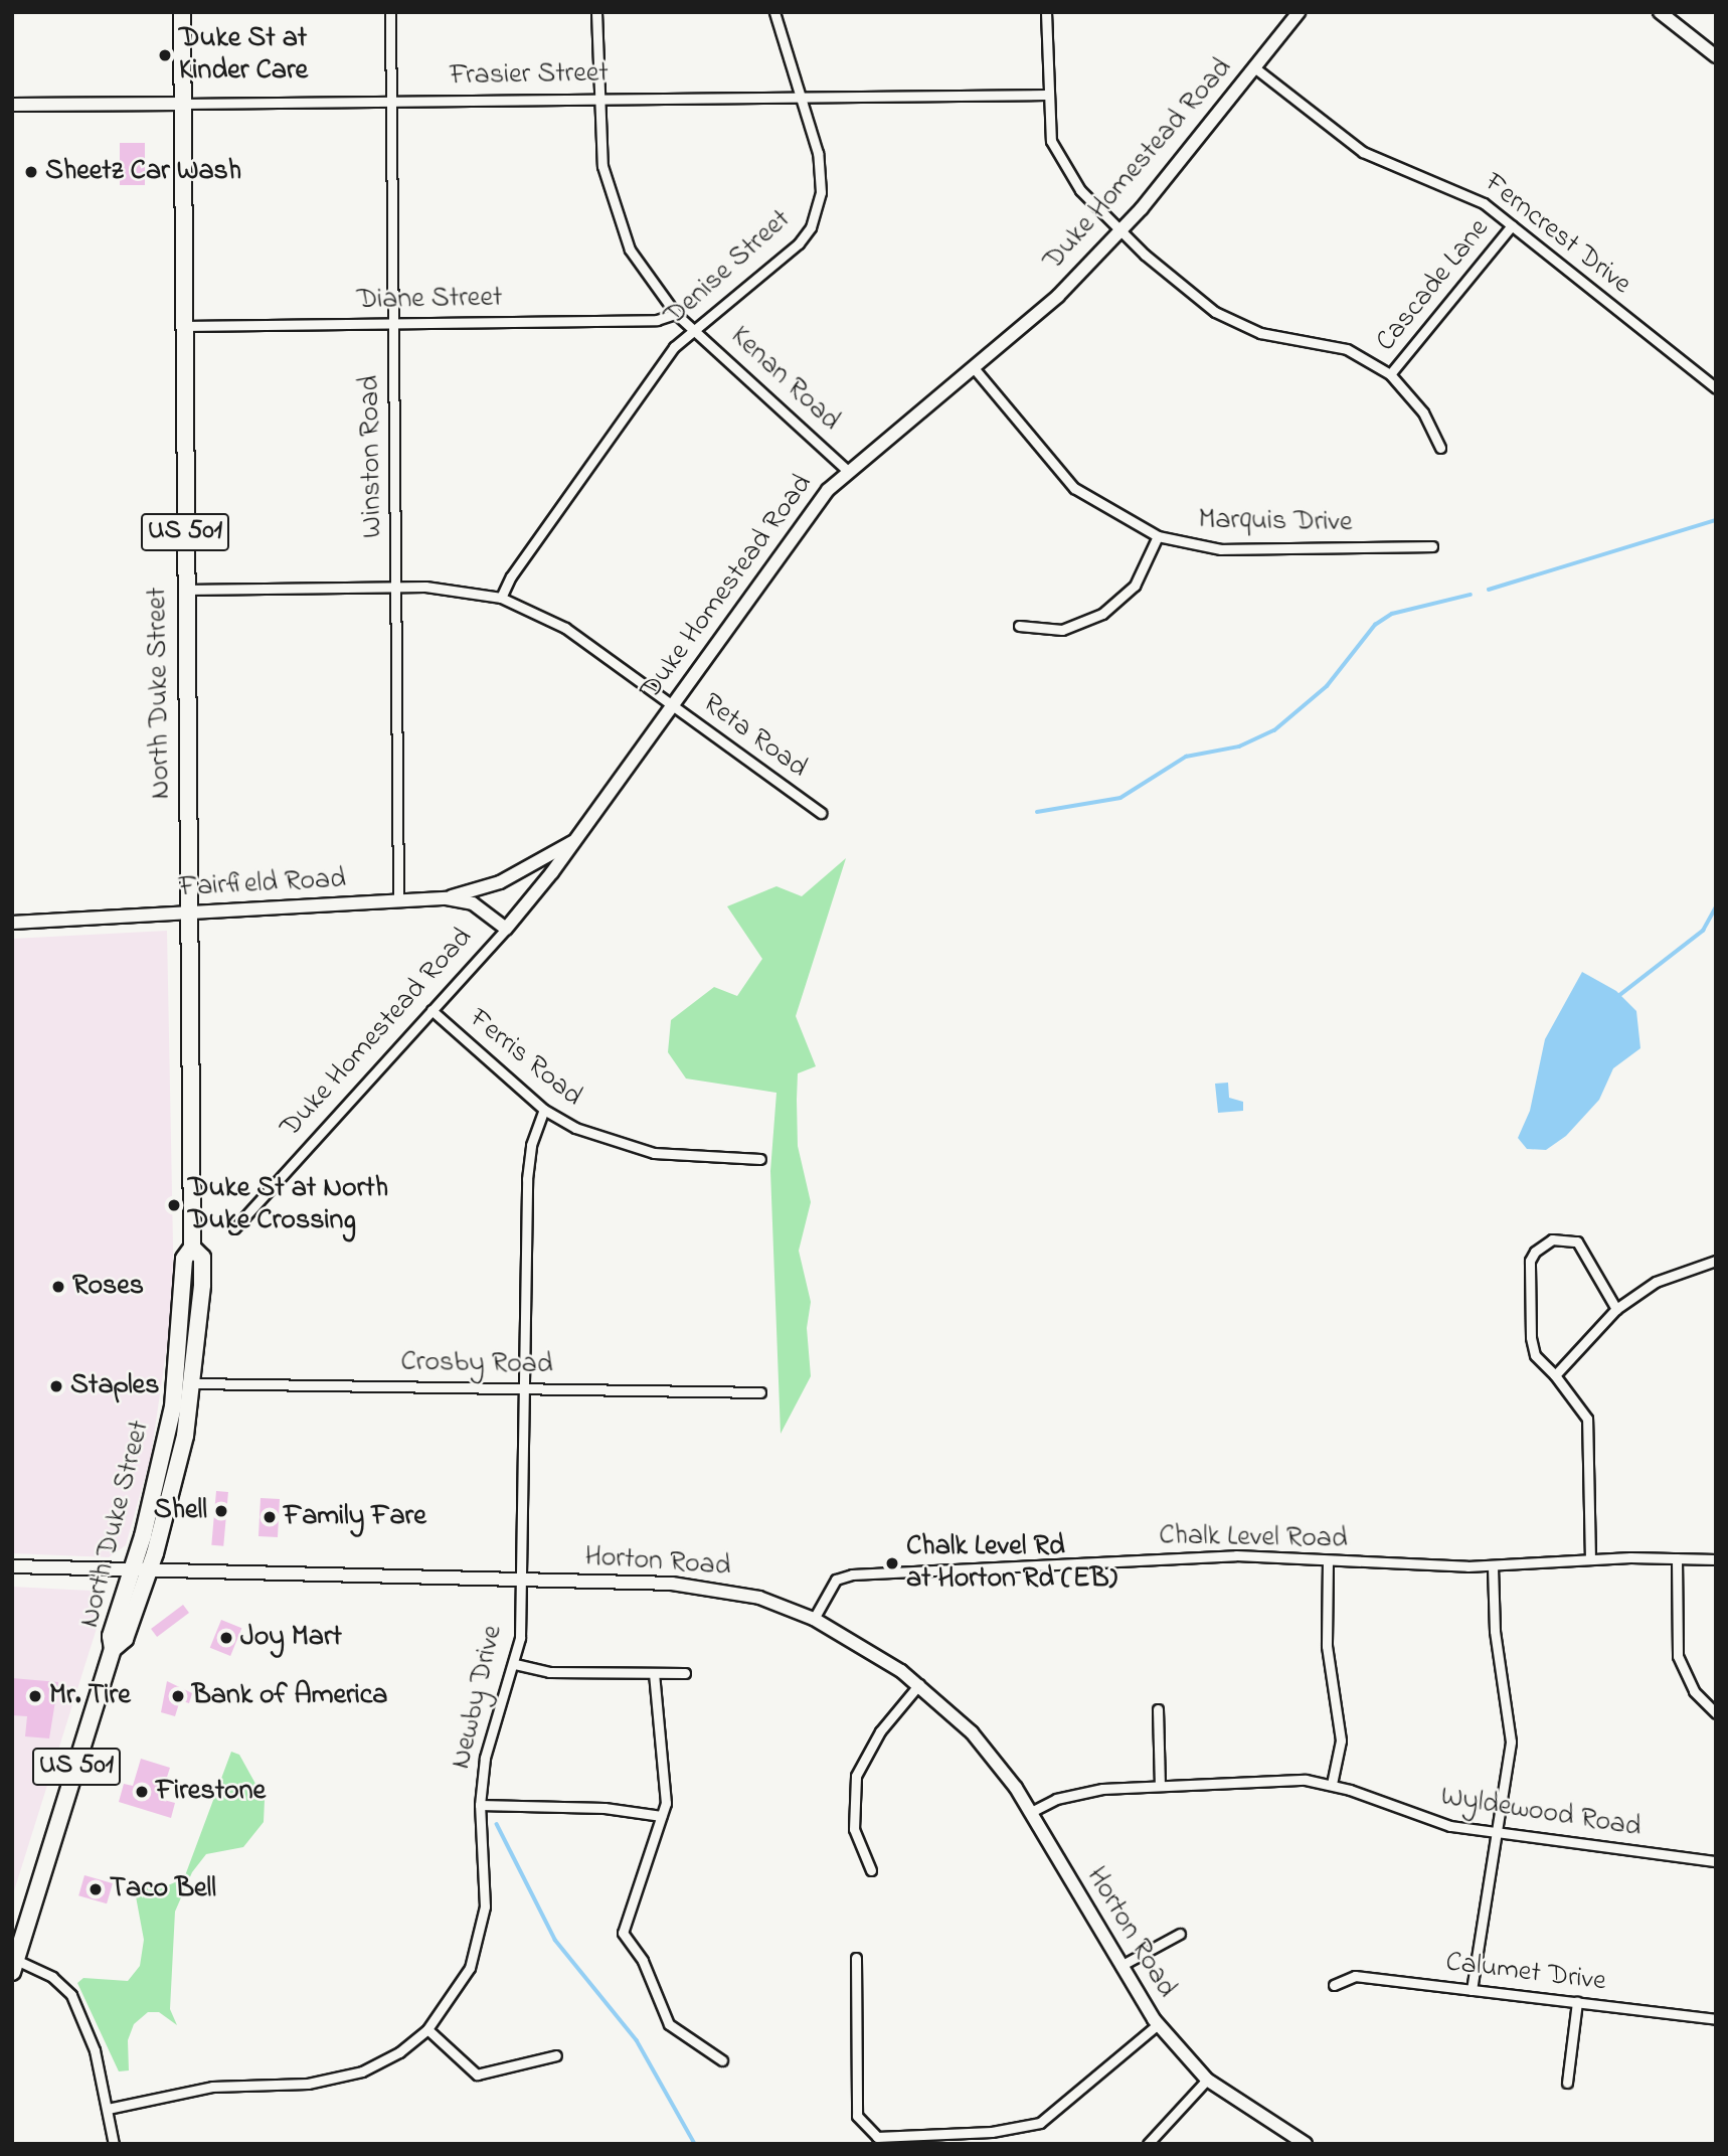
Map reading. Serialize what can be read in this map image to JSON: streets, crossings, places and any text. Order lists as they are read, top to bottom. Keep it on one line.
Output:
{"streets":{"highway":["US 501","North Duke Street"],"street":["Frasier Street","Duke Homestead Road","Ferncrest Drive","Denise Street","Cascade Lane","Diane Street","Kenan Road","Winston Road","Marquis Drive","Reta Road","Fairfield Road","Ferris Road","Crosby Road","Chalk Level Road","Horton Road","Newby Drive","Wyldewood Road","Calumet Drive"]},"crossings":[["Frasier Street","Denise Street"],["Frasier Street","Kenan Road"],["Frasier Street","Winston Road"],["Frasier Street","North Duke Street"],["Duke Homestead Road","Ferncrest Drive"],["Duke Homestead Road","Kenan Road"],["Duke Homestead Road","Marquis Drive"],["Duke Homestead Road","Reta Road"],["Duke Homestead Road","Fairfield Road"],["Duke Homestead Road","Ferris Road"],["Ferncrest Drive","Cascade Lane"],["Denise Street","Kenan Road"],["Denise Street","Reta Road"],["Diane Street","Kenan Road"],["Diane Street","Winston Road"],["Diane Street","North Duke Street"],["Winston Road","Reta Road"],["Winston Road","Fairfield Road"],["North Duke Street","Reta Road"],["North Duke Street","Fairfield Road"],["North Duke Street","Crosby Road"],["North Duke Street","Horton Road"],["Ferris Road","Newby Drive"],["Crosby Road","Newby Drive"],["Chalk Level Road","Horton Road"],["Horton Road","Newby Drive"],["Horton Road","Wyldewood Road"]],"places":["Duke St at Kinder Care","Sheetz Car Wash","Duke St at North Duke Crossing","Roses","Staples","Shell","Family Fare","Chalk Level Rd at Horton Rd (EB)","Joy Mart","Mr. Tire","Bank of America","Firestone","Taco Bell"]}
